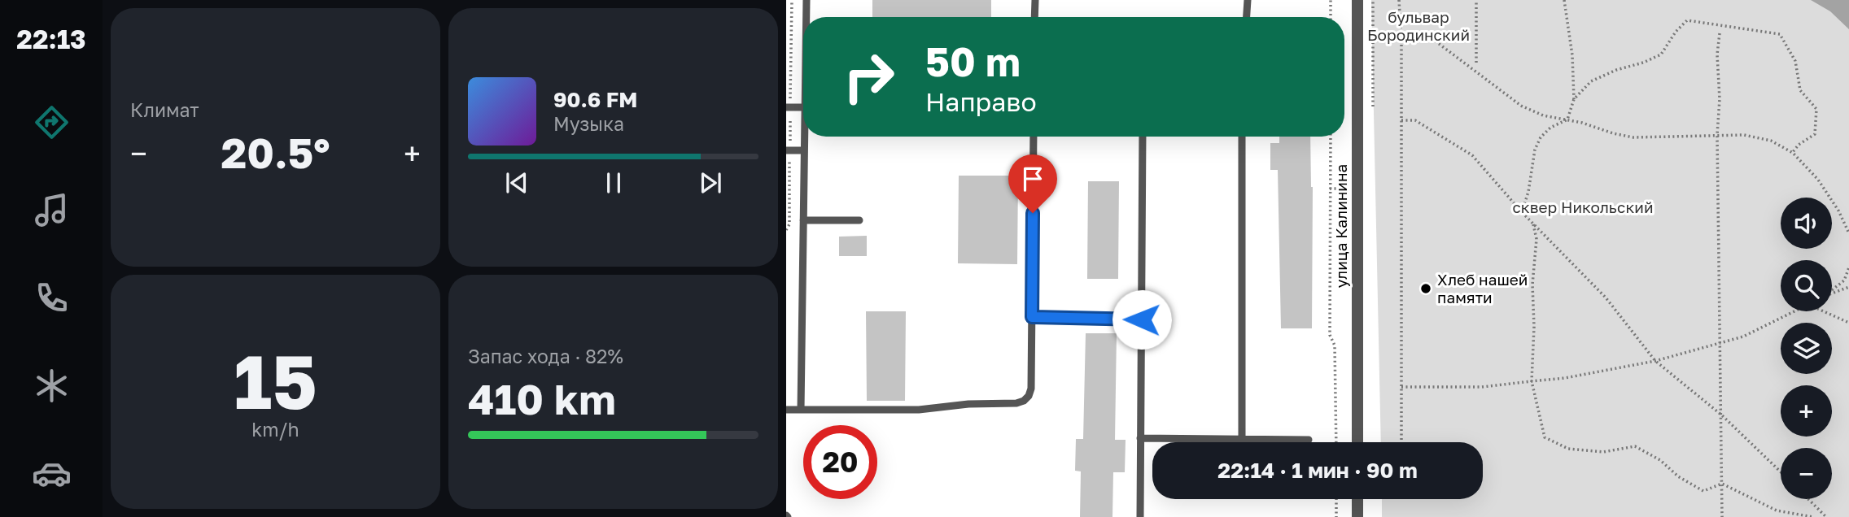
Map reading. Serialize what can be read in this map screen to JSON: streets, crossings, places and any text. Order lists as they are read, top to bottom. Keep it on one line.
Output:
{"streets":{"street":["улица Калинина"]},"parks":["бульвар Бородинский","сквер Никольский"],"places":["Хлеб нашей памяти"],"page":{"tabs":"22:13","tile":["Климат",["15","km/h"],["Запас хода · 82%","410 km"]],"turn":["50 m","Направо"],"song":["90.6 FM","Музыка"],"heat":["−","20.5°","+"],"map_buttons":["+","−"],"limit":"20","trip":"22:14 · 1 мин · 90 m"}}
